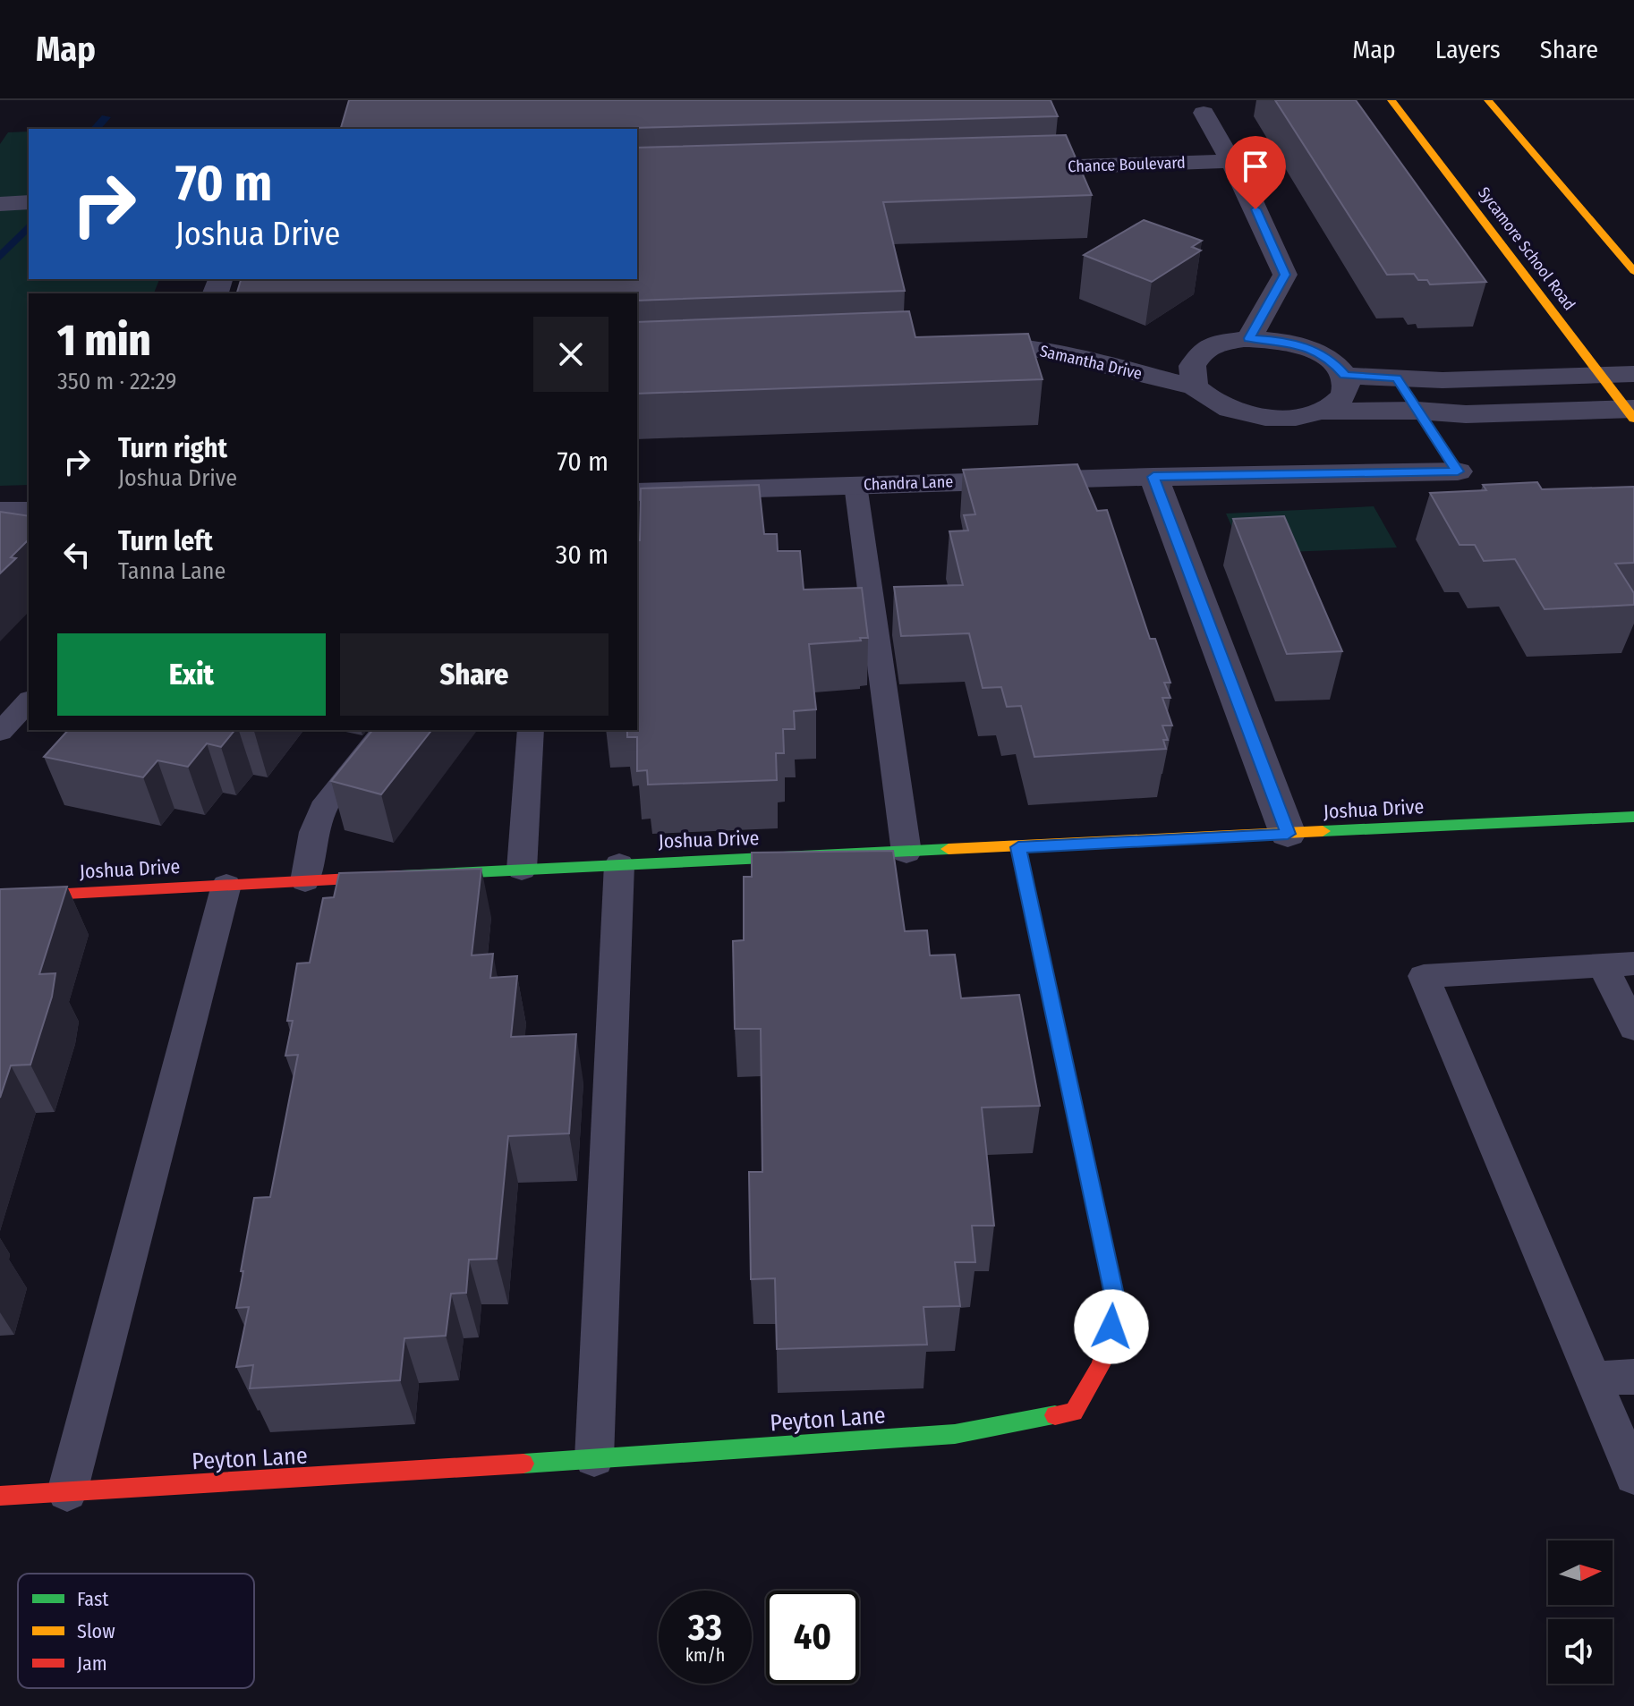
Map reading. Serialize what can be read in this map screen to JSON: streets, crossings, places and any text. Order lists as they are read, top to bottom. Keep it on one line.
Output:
{"streets":{"street":["Chance Boulevard","Sycamore School Road","Samantha Drive","Chandra Lane","Joshua Drive","Peyton Lane"]},"crossings":[["Sycamore School Road","Samantha Drive"],["Samantha Drive","Chandra Lane"],["Joshua Drive","Peyton Lane"]],"legend":["Fast","Slow","Jam"],"north":"right","page":{"header":"Map","nav":["Map","Layers","Share"],"turn":["70 m","Joshua Drive"],"heading":["1 min","350 m · 22:29"],"list":[{"name":"Turn right","note":"Joshua Drive","value":"70 m"},{"name":"Turn left","note":"Tanna Lane","value":"30 m"}],"buttons":["Exit","Share"],"speed":"33 km/h","limit":"40"}}
